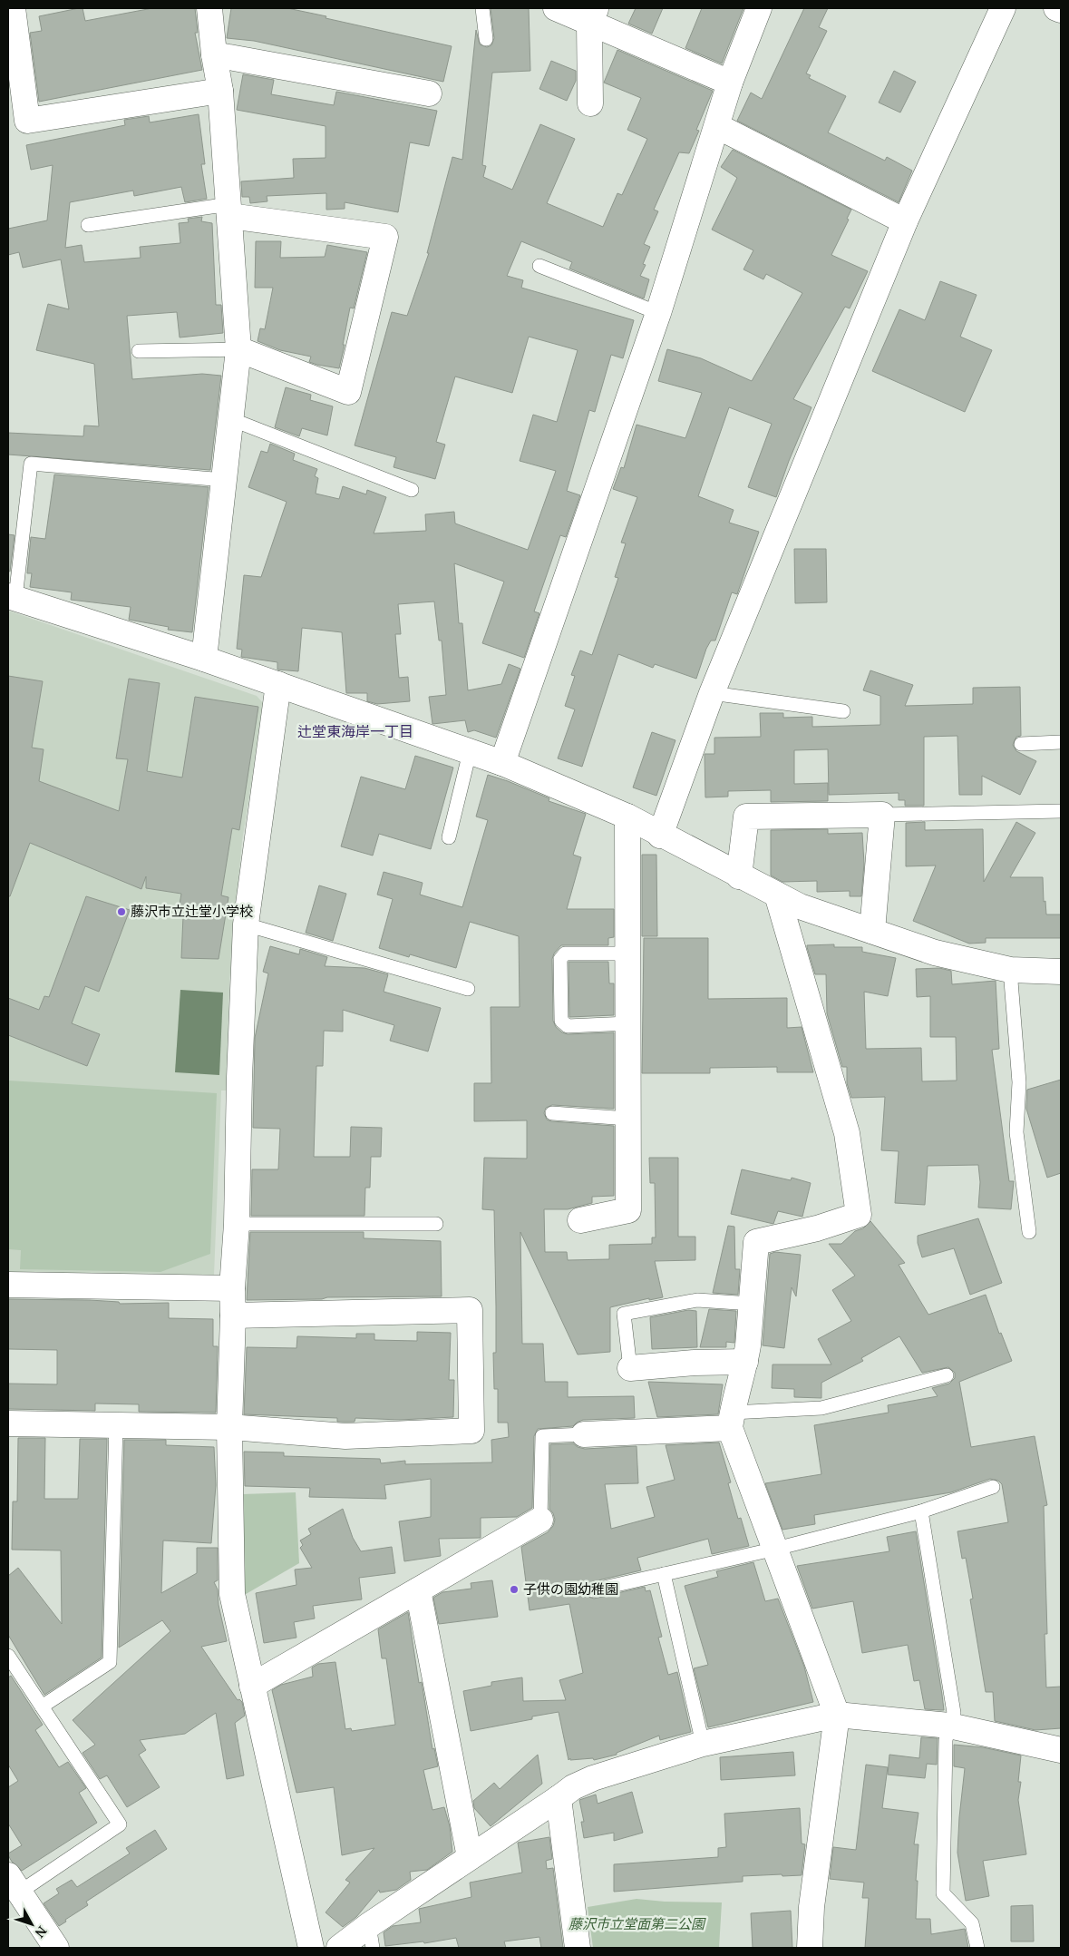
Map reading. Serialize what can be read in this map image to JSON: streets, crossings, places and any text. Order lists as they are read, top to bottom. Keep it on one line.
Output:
{"districts":["辻堂東海岸一丁目"],"parks":["藤沢市立堂面第二公園"],"places":["藤沢市立辻堂小学校","子供の園幼稚園"],"north":"bottom right"}
